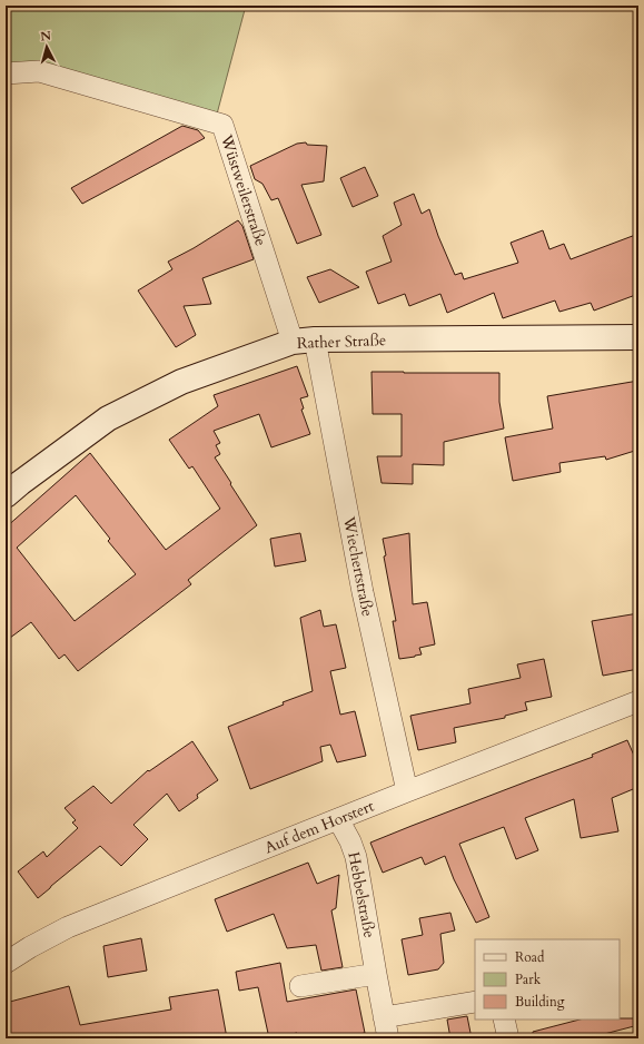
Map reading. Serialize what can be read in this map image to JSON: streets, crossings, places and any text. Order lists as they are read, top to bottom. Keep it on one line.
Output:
{"streets":{"main road":["Rather Straße"],"street":["Wüstweilerstraße","Wiechertstraße","Auf dem Horstert","Hebbelstraße"]},"crossings":[["Wüstweilerstraße","Rather Straße"],["Wüstweilerstraße","Wiechertstraße"],["Rather Straße","Wiechertstraße"],["Wiechertstraße","Auf dem Horstert"],["Auf dem Horstert","Hebbelstraße"]],"legend":["Road","Park","Building"],"north":"top"}
